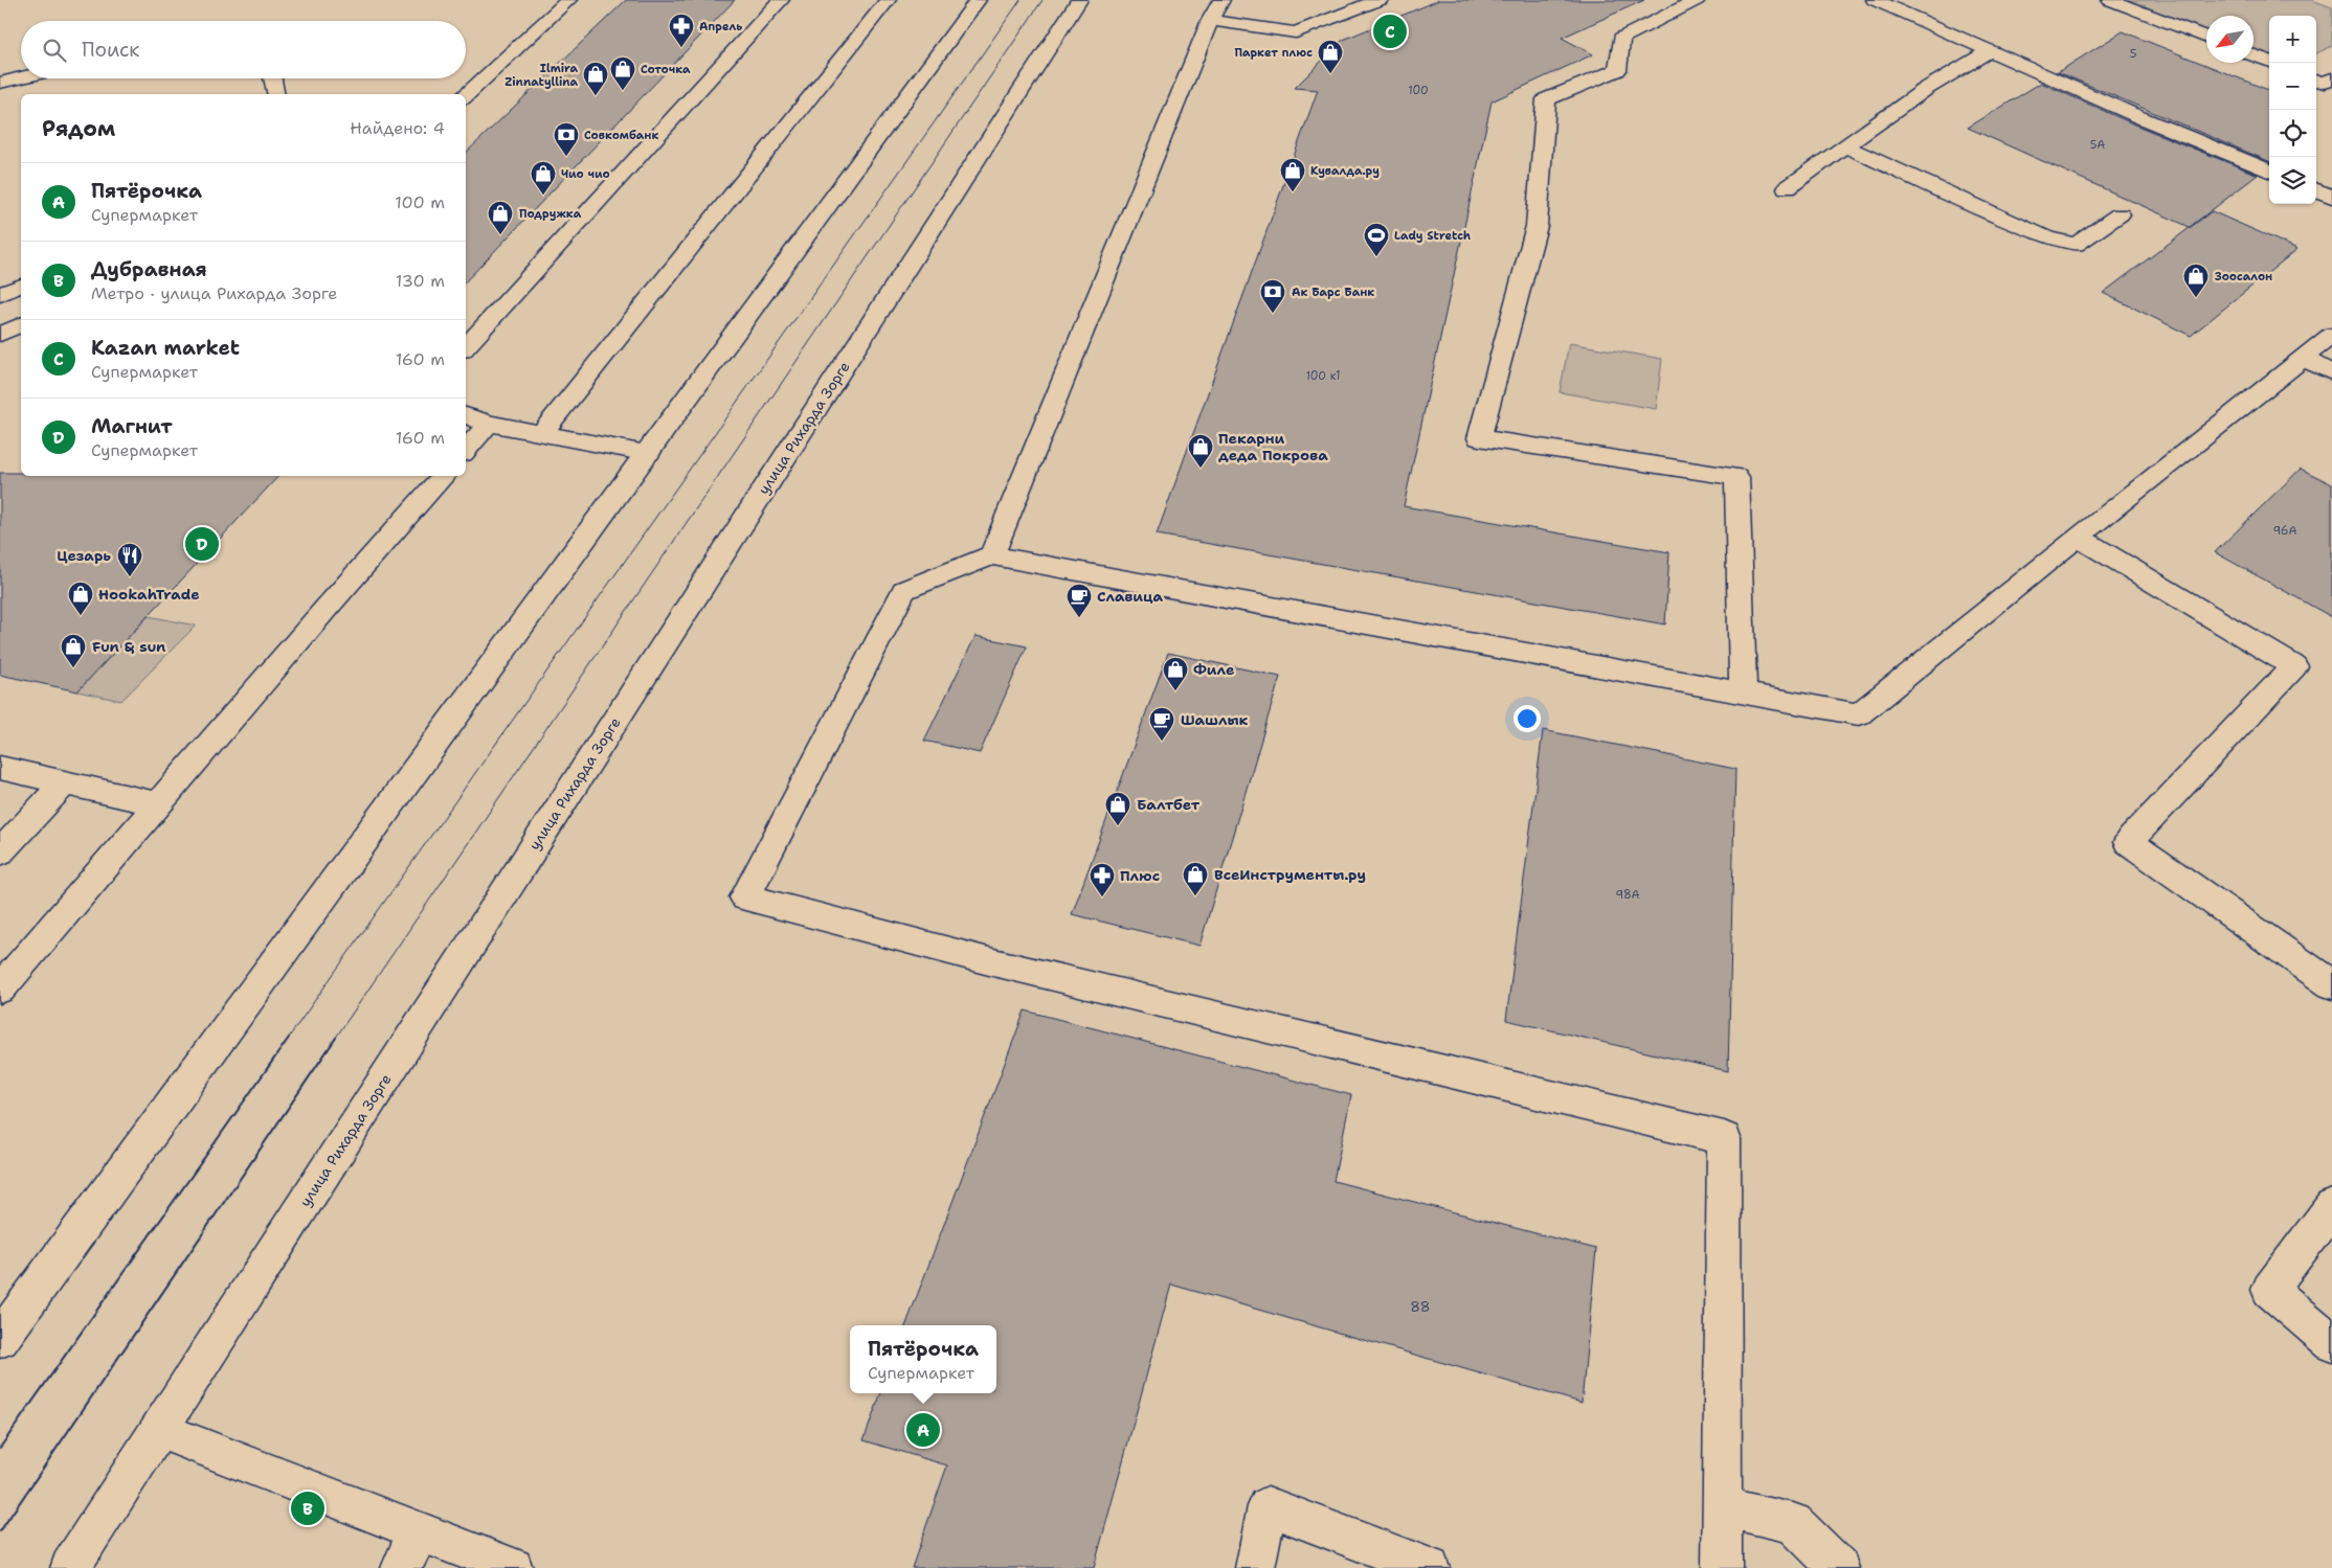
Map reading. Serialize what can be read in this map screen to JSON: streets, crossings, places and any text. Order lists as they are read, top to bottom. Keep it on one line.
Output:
{"streets":{"street":["улица Рихарда Зорге"]},"places":{"pharmacy":["Апрель","Плюс"],"shop":["Паркет плюс","Соточка","Ilmira Zinnatyllina","Кувалда.ру","Чио чио","Подружка","Зоосалон","Пекарни деда Покрова","HookahTrade","Fun & sun","Филе","Балтбет","ВсеИнструменты.ру"],"bank":["Совкомбанк","Ак Барс Банк"],"sports":["Lady Stretch"],"restaurant":["Цезарь"],"cafe":["Славица","Шашлык"]},"house_numbers":["5","100","5А","100 к1","96А","98А","88"],"north":"bottom left","page":{"pins":["C","D","A","B"],"map_buttons":["+","−"],"search":"Поиск","heading":["Рядом","Найдено: 4"],"list":[{"mark":"A","name":"Пятёрочка","note":"Супермаркет","value":"100 m"},{"mark":"B","name":"Дубравная","note":"Метро · улица Рихарда Зорге","value":"130 m"},{"mark":"C","name":"Kazan market","note":"Супермаркет","value":"160 m"},{"mark":"D","name":"Магнит","note":"Супермаркет","value":"160 m"}],"popup":["Пятёрочка","Супермаркет"]}}
